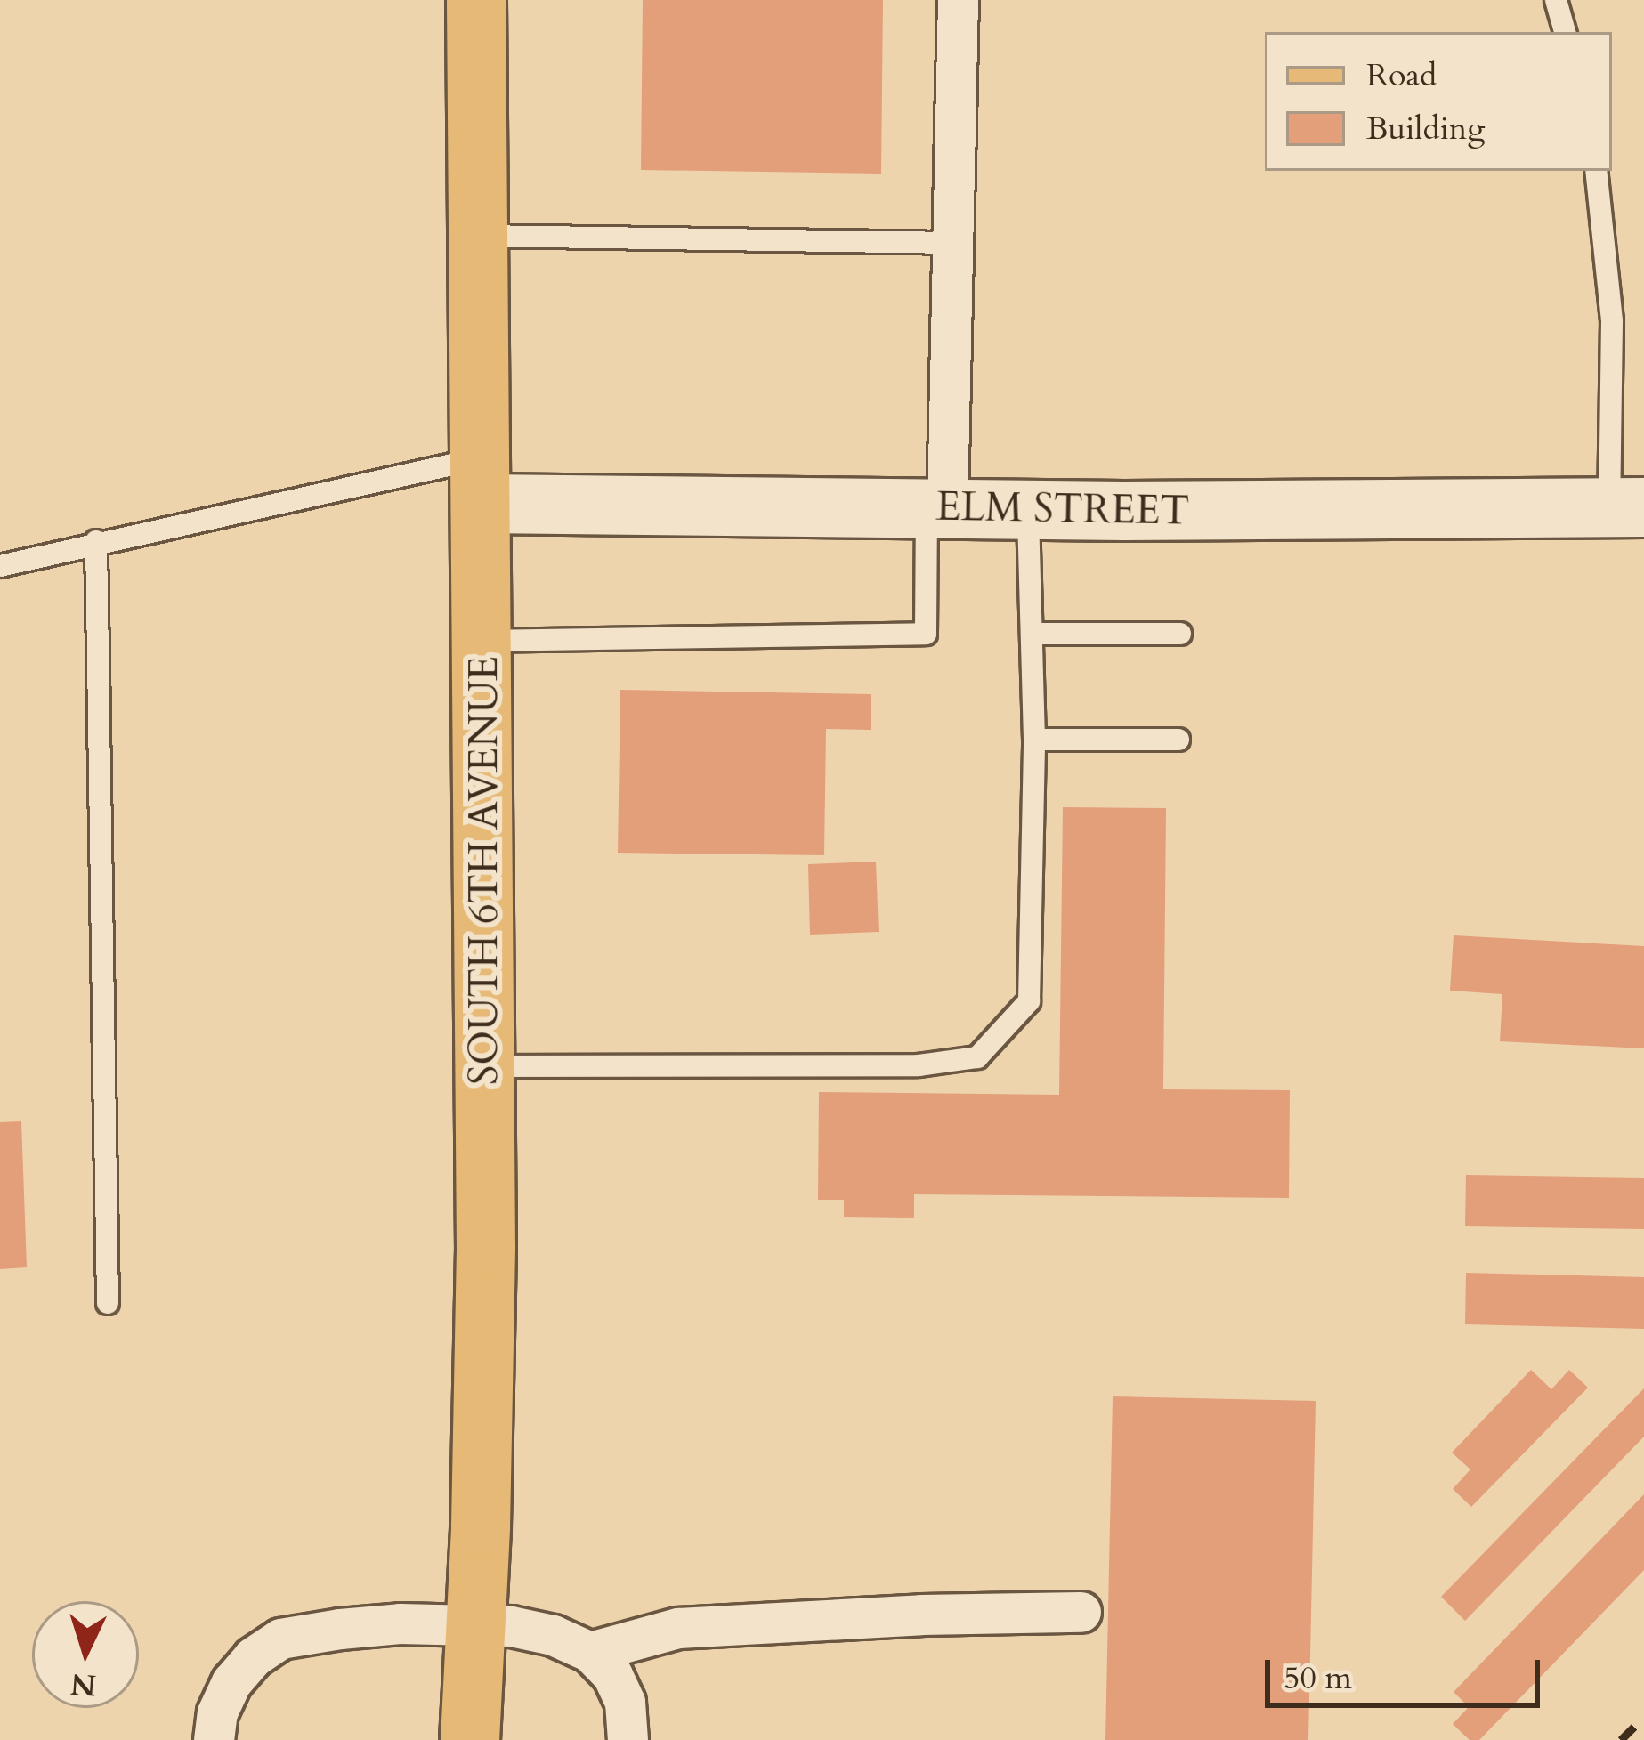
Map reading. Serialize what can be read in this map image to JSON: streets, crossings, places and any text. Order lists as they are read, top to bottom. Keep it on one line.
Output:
{"streets":{"main road":["SOUTH 6TH AVENUE"],"street":["ELM STREET"]},"crossings":[["ELM STREET","SOUTH 6TH AVENUE"]],"legend":["Road","Building"],"scale_bar":"50 m","north":"bottom"}
